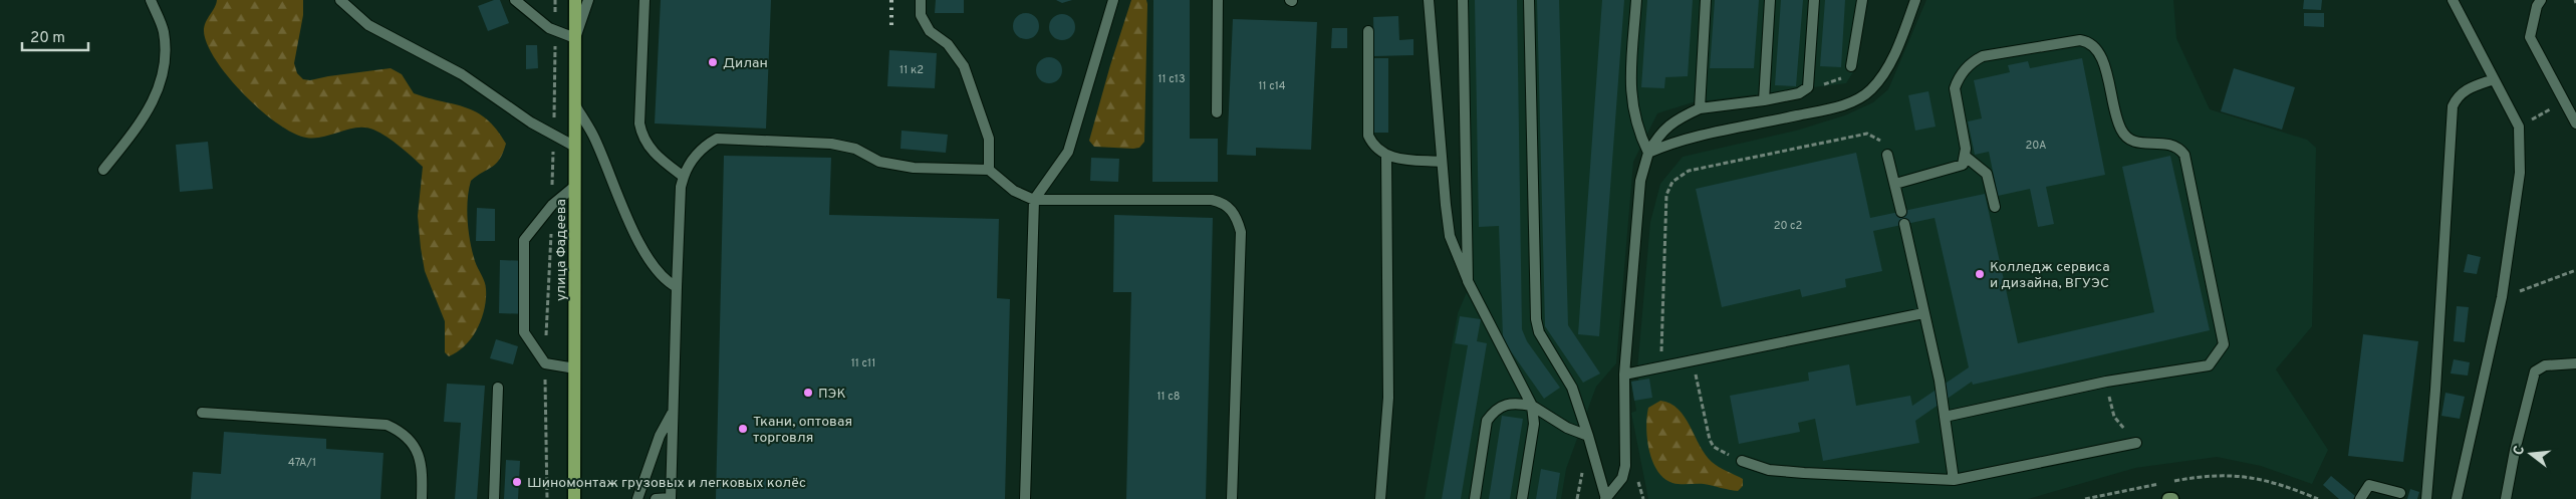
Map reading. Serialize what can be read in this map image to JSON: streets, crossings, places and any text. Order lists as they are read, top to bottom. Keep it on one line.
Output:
{"streets":{"main road":["улица Фадеева"]},"places":["Дилан","Колледж сервиса и дизайна, ВГУЭС","ПЭК","Ткани, оптовая торговля","Шиномонтаж грузовых и легковых колёс"],"house_numbers":["11 к2","11 с13","11 с14","20А","20 с2","11 с11","11 с8","47А/1"],"scale_bar":"20 m","north":"left"}
